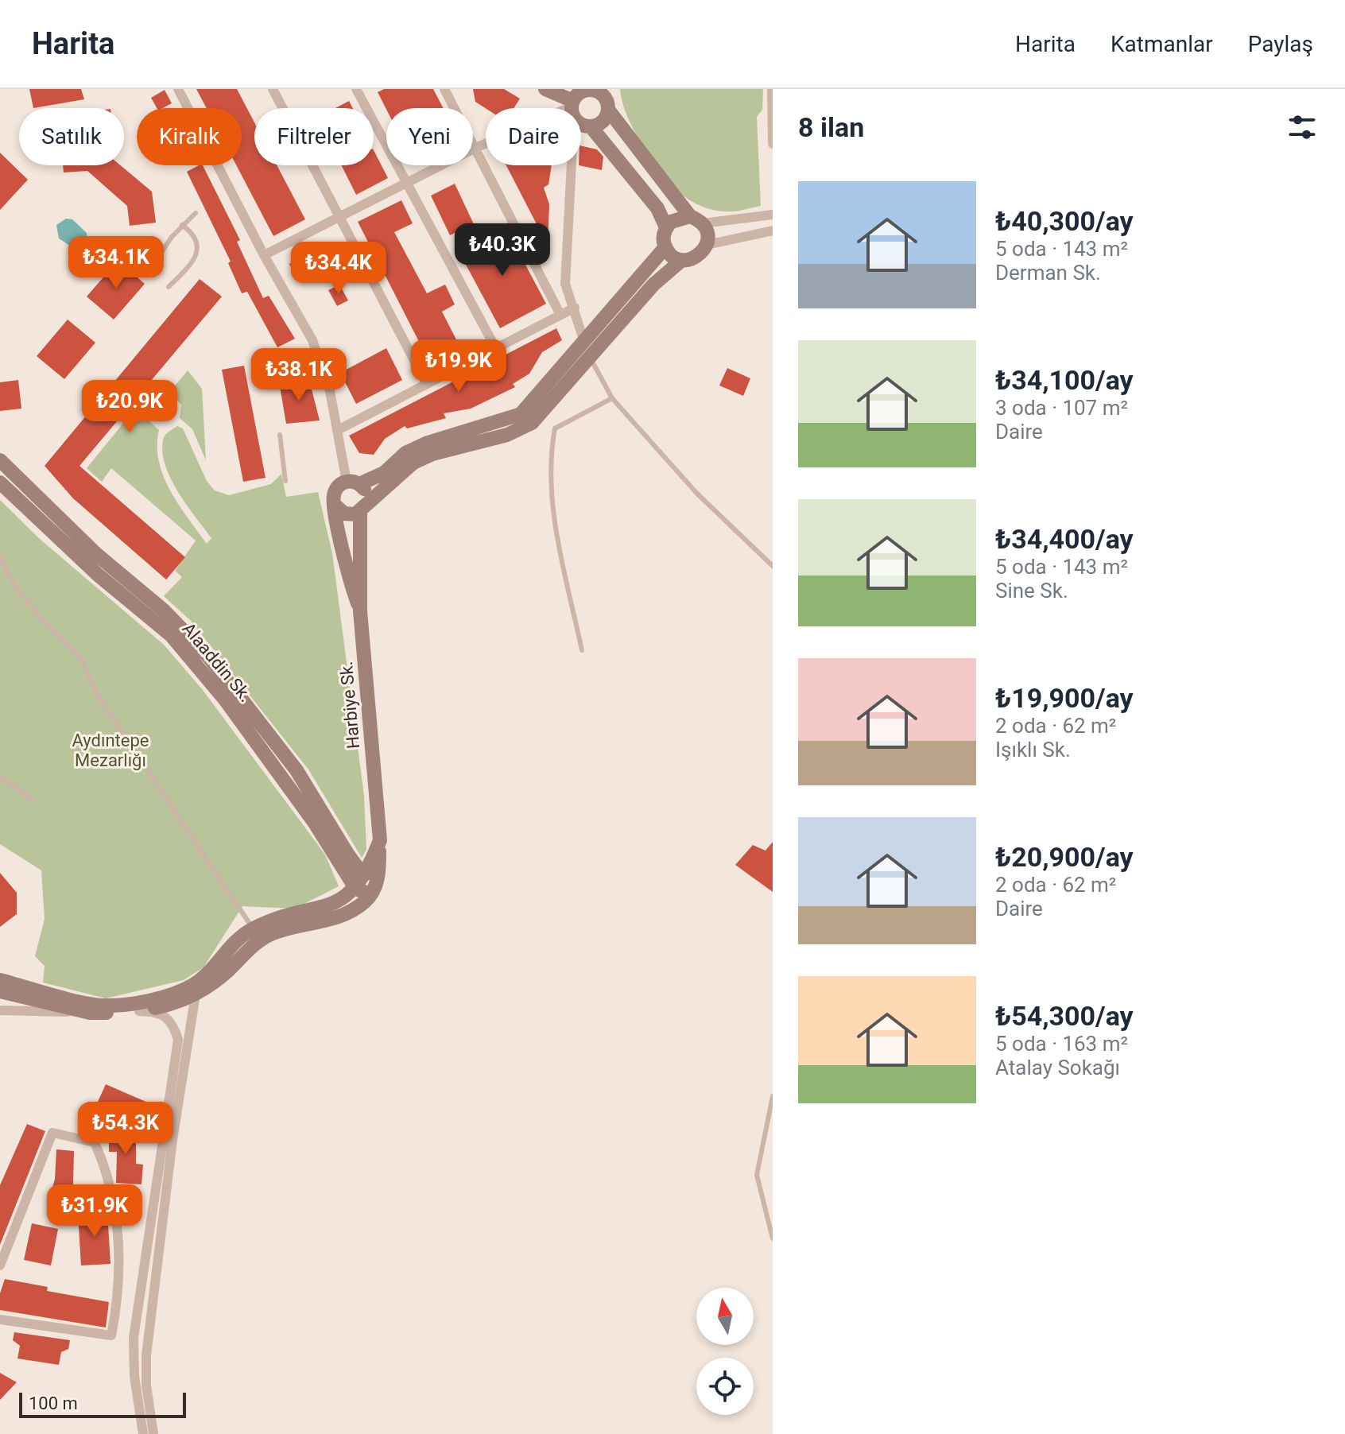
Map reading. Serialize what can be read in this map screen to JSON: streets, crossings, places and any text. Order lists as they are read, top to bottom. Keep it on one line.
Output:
{"streets":{"street":["Alaaddin Sk.","Harbiye Sk."]},"crossings":[["Alaaddin Sk.","Harbiye Sk."]],"parks":["Aydıntepe Mezarlığı"],"scale_bar":"100 m","north":"top","page":{"header":"Harita","nav":["Harita","Katmanlar","Paylaş"],"heading":"8 ilan","chip":["Satılık","Kiralık","Filtreler","Yeni","Daire"],"list":[{"name":"₺40,300/ay","note":"5 oda · 143 m² · Derman Sk."},{"name":"₺34,100/ay","note":"3 oda · 107 m² · Daire"},{"name":"₺34,400/ay","note":"5 oda · 143 m² · Sine Sk."},{"name":"₺19,900/ay","note":"2 oda · 62 m² · Işıklı Sk."},{"name":"₺20,900/ay","note":"2 oda · 62 m² · Daire"},{"name":"₺54,300/ay","note":"5 oda · 163 m² · Atalay Sokağı"}],"price":["₺40.3K","₺34.1K","₺34.4K","₺19.9K","₺38.1K","₺20.9K","₺54.3K","₺31.9K"],"scale":"100 m"}}
